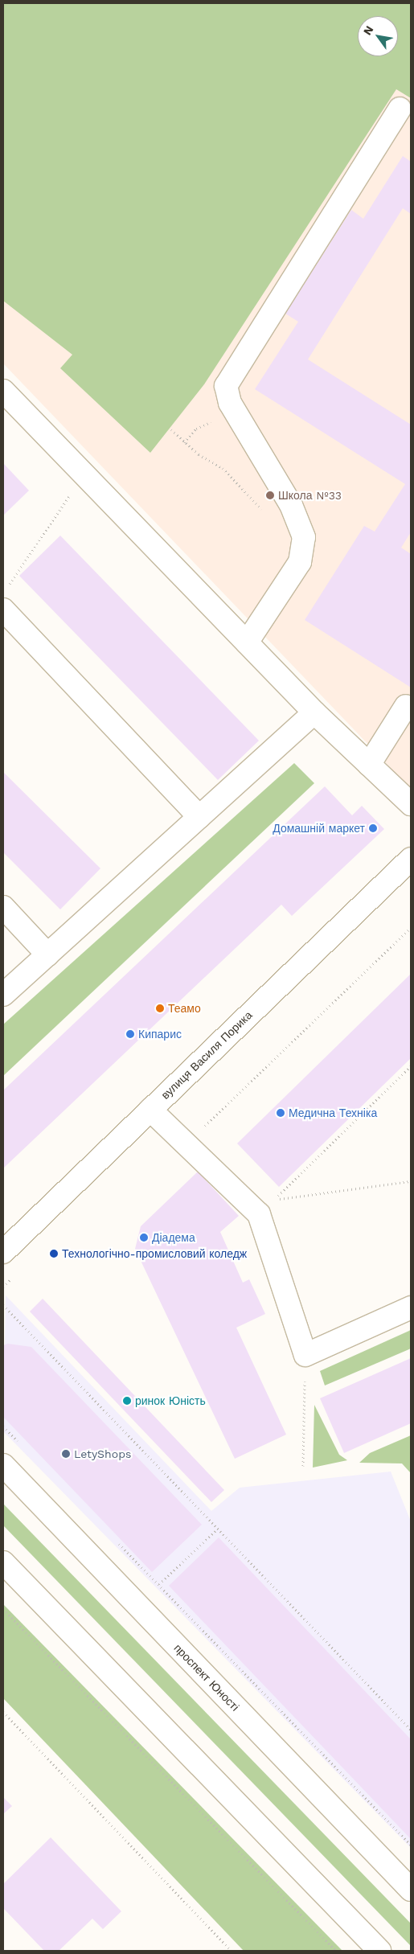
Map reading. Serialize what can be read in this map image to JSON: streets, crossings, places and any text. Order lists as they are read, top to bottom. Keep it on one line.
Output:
{"streets":{"main road":["вулиця Василя Порика","проспект Юності"]},"places":["Школа №33","Домашній маркет","Теамо","Кипарис","Медична Техніка","Діадема","Технологічно-промисловий коледж","ринок Юність","LetyShops"],"north":"top left"}
